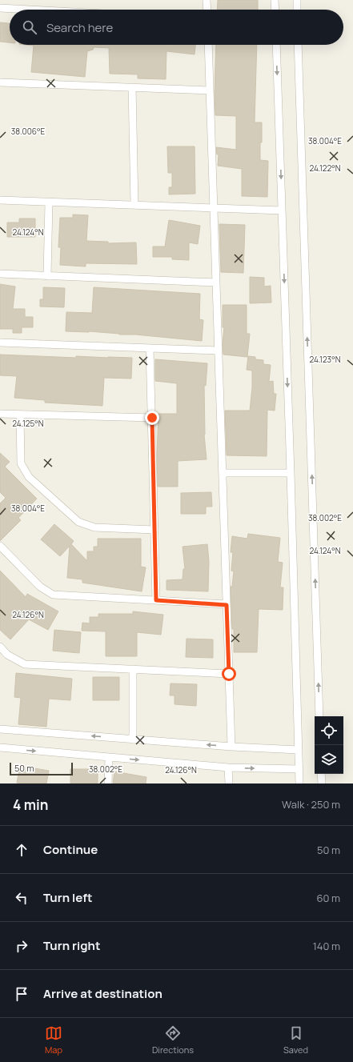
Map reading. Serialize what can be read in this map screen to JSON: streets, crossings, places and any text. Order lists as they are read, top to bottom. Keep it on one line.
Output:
{"scale_bar":"50 m","page":{"search":"Search here","scale":"50 m","heading":["4 min","Walk · 250 m"],"list":[["Continue","50 m"],["Turn left","60 m"],["Turn right","140 m"],"Arrive at destination"],"nav":["Map","Directions","Saved"]},"coordinates":["38.006°E","38.004°E","24.122°N","24.124°N","24.123°N","24.125°N","38.002°E","24.126°N"]}
